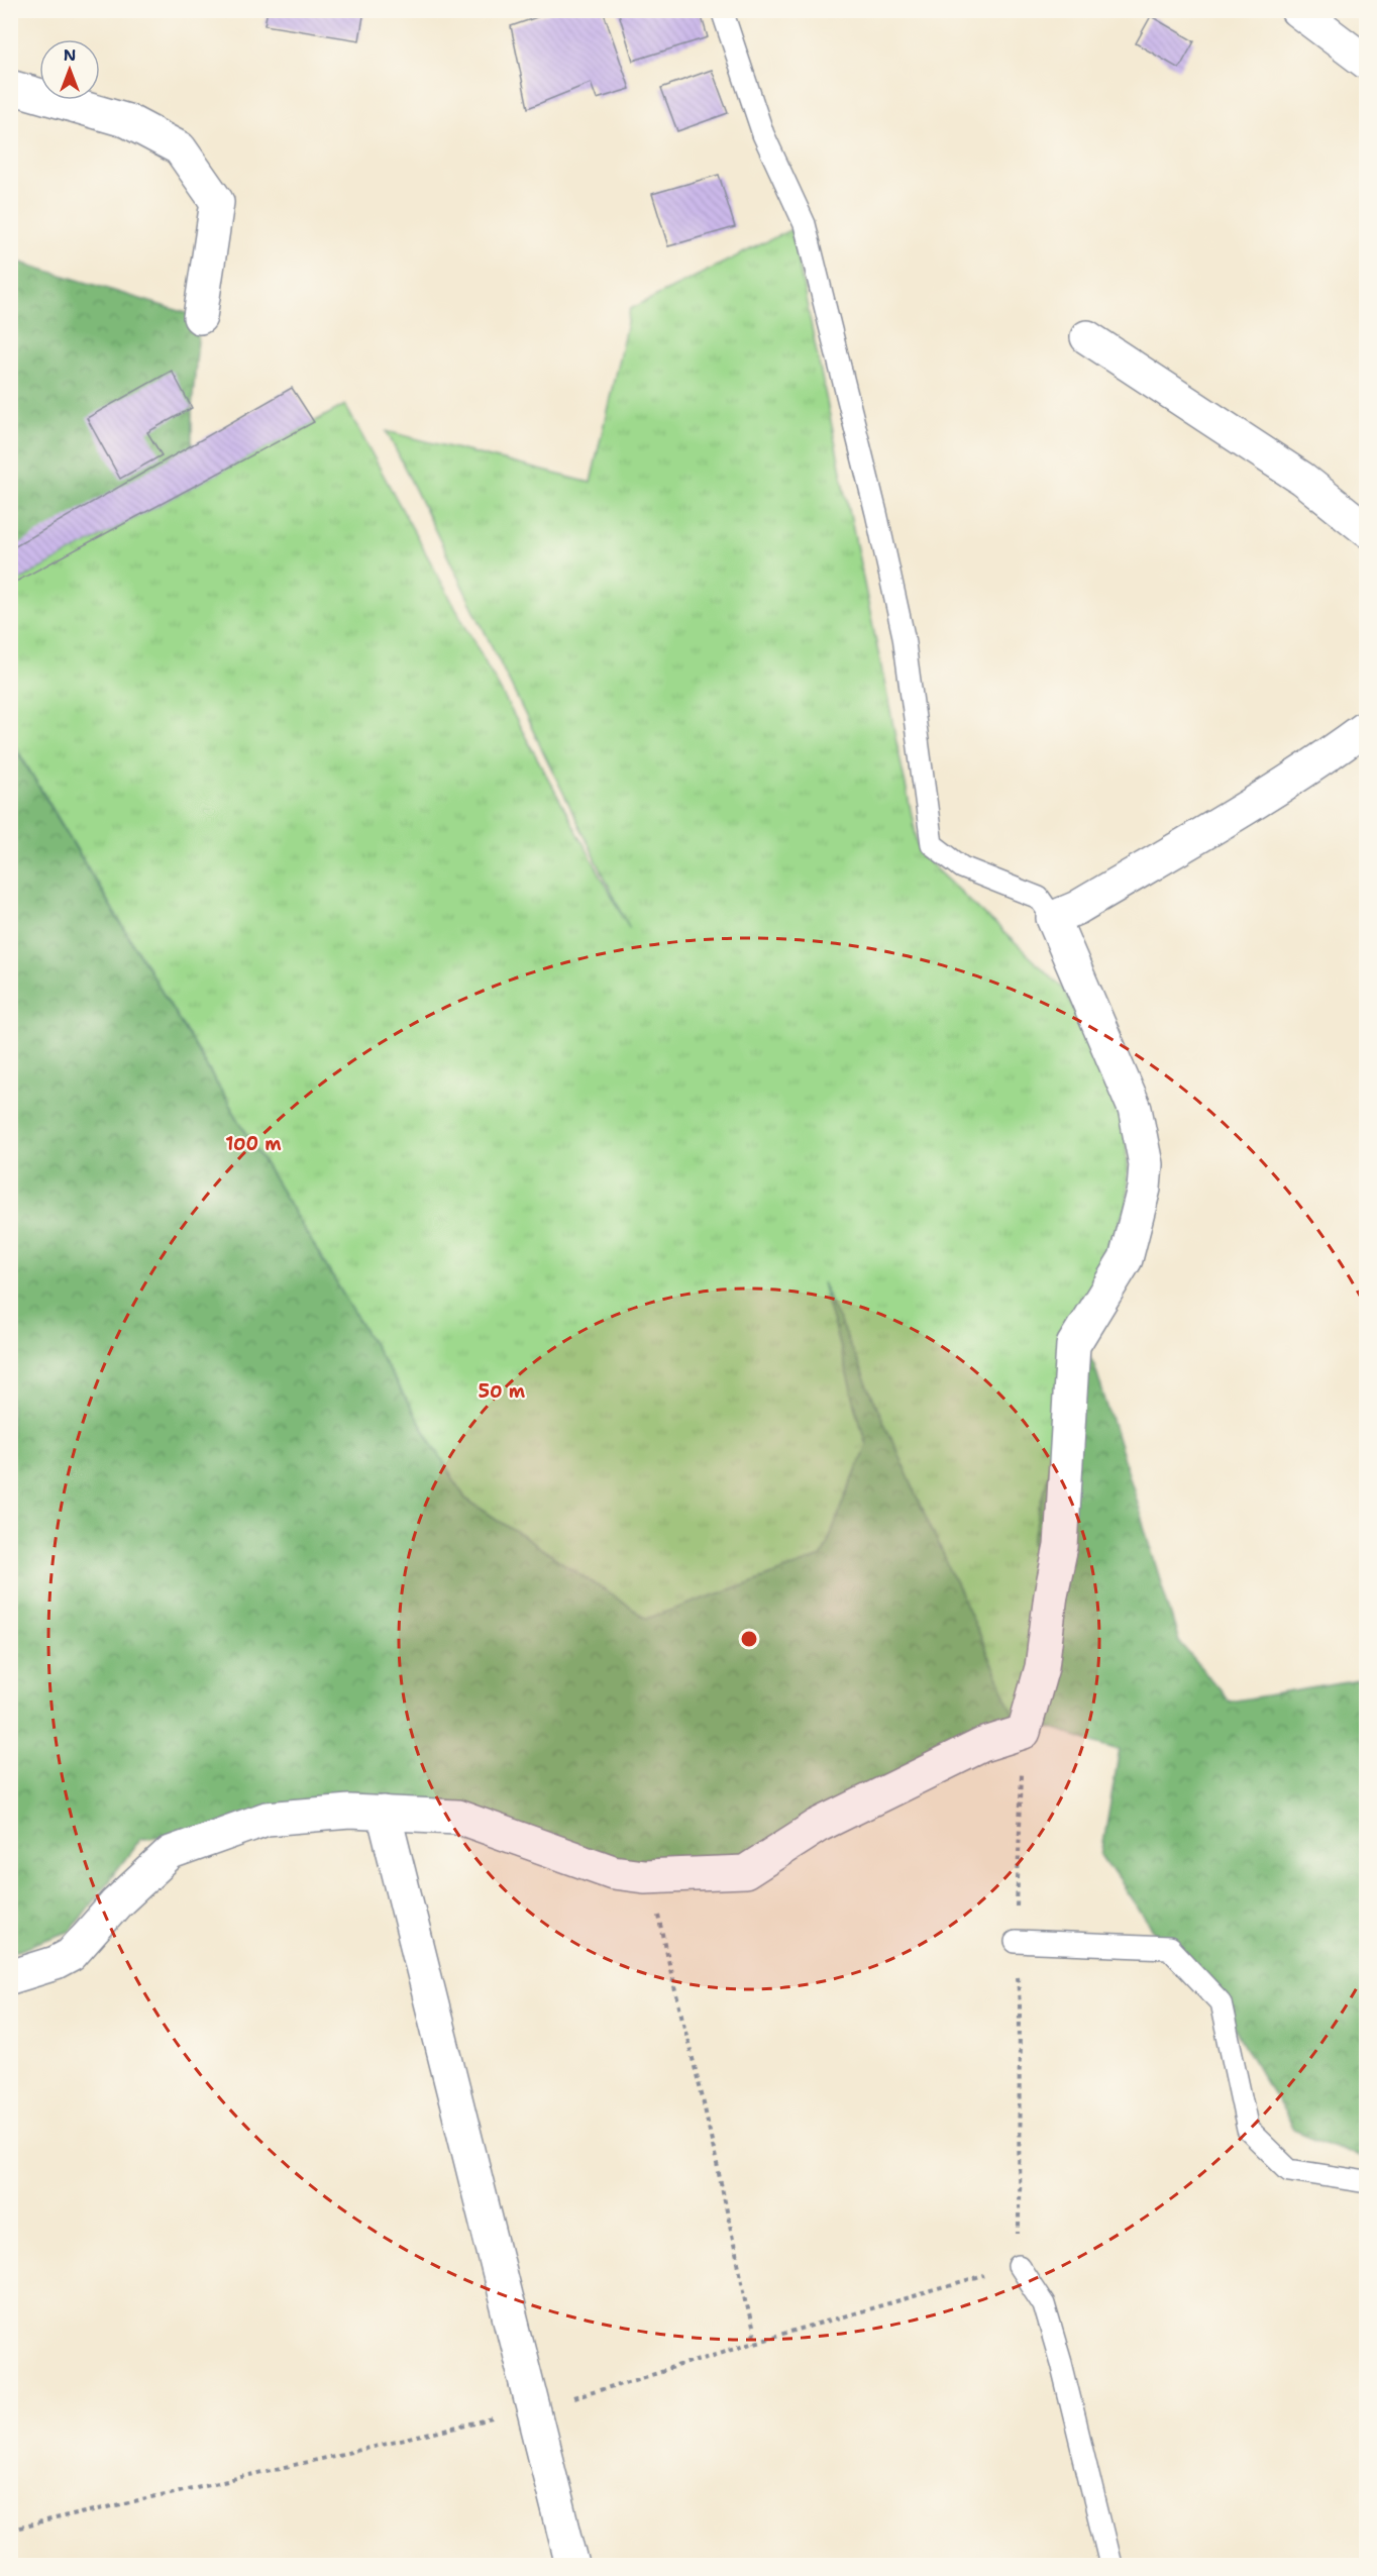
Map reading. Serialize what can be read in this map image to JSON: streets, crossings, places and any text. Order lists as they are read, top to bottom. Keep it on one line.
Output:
{"north":"top","rings":["100 m","50 m"]}
